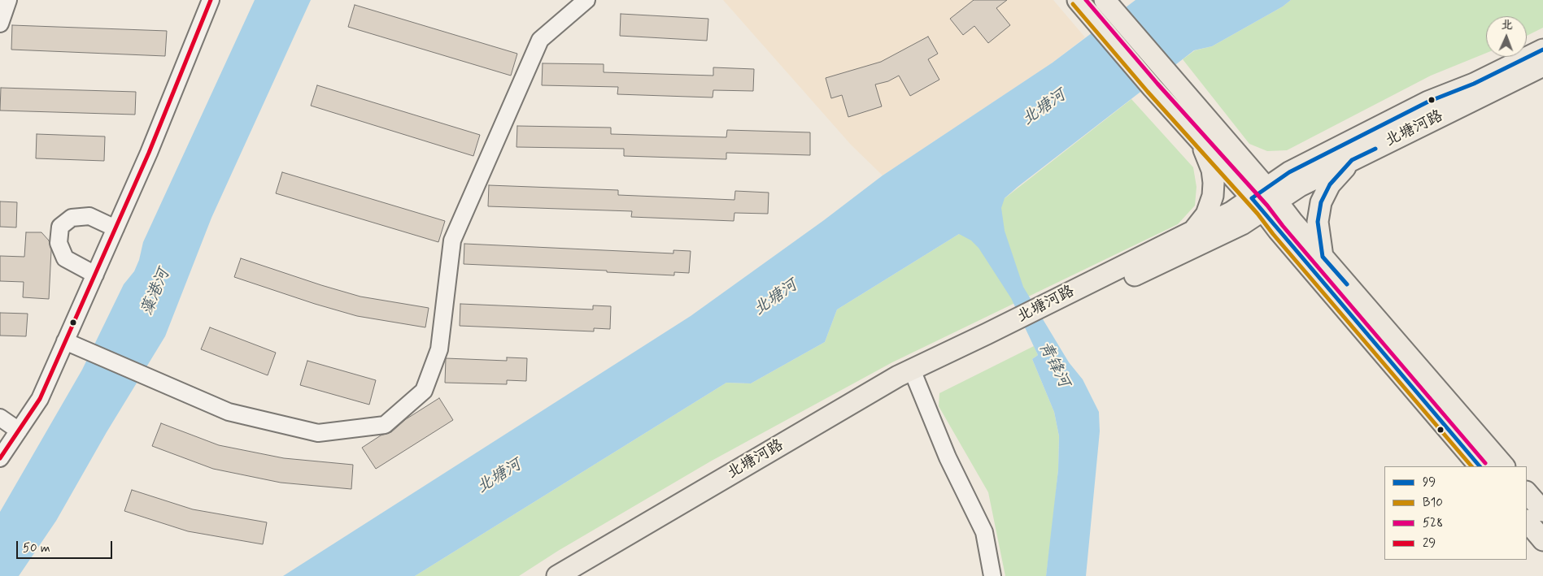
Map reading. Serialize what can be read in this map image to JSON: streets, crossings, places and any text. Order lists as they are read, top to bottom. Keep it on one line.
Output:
{"streets":{"main road":["北塘河路"]},"water":["北塘河","藻港河","青锋河"],"lines":["transit line 528","transit line 29","transit line B10","transit line 99"],"legend":["99","B10","528","29"],"scale_bar":"50 m","north":"top"}
